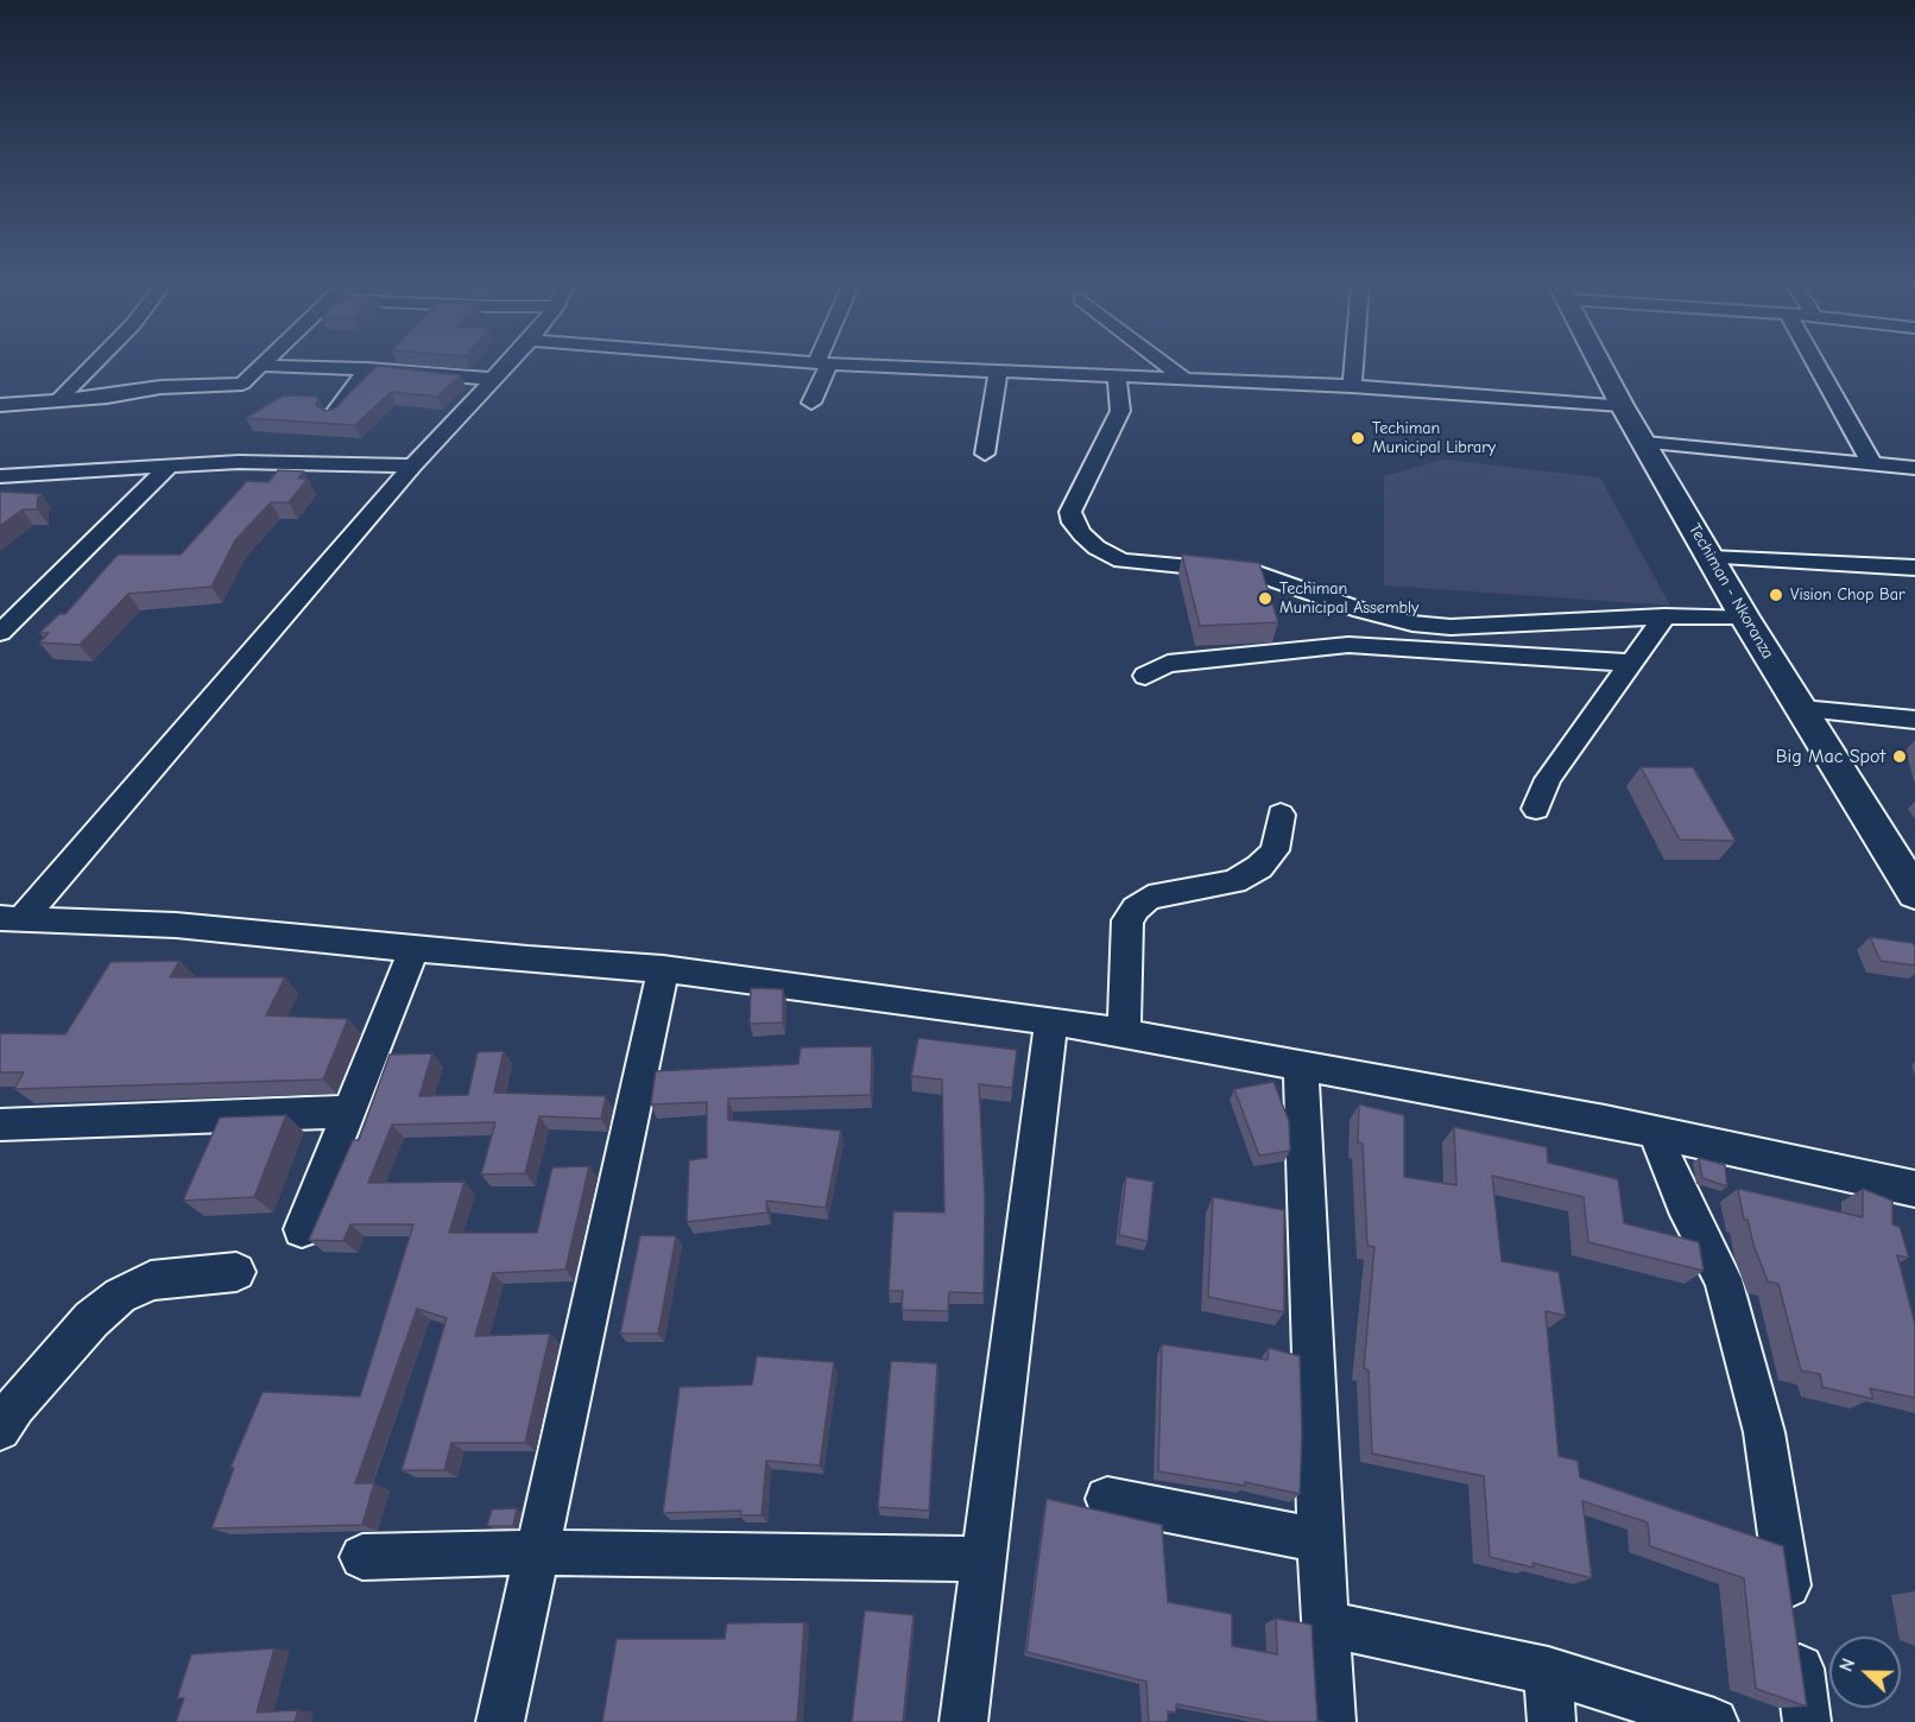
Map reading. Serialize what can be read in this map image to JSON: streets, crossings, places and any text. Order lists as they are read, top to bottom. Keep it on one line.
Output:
{"streets":{"main road":["Techiman - Nkoranza"]},"places":["Techiman Municipal Library","Vision Chop Bar","Techiman Municipal Assembly","Big Mac Spot"],"north":"left"}
